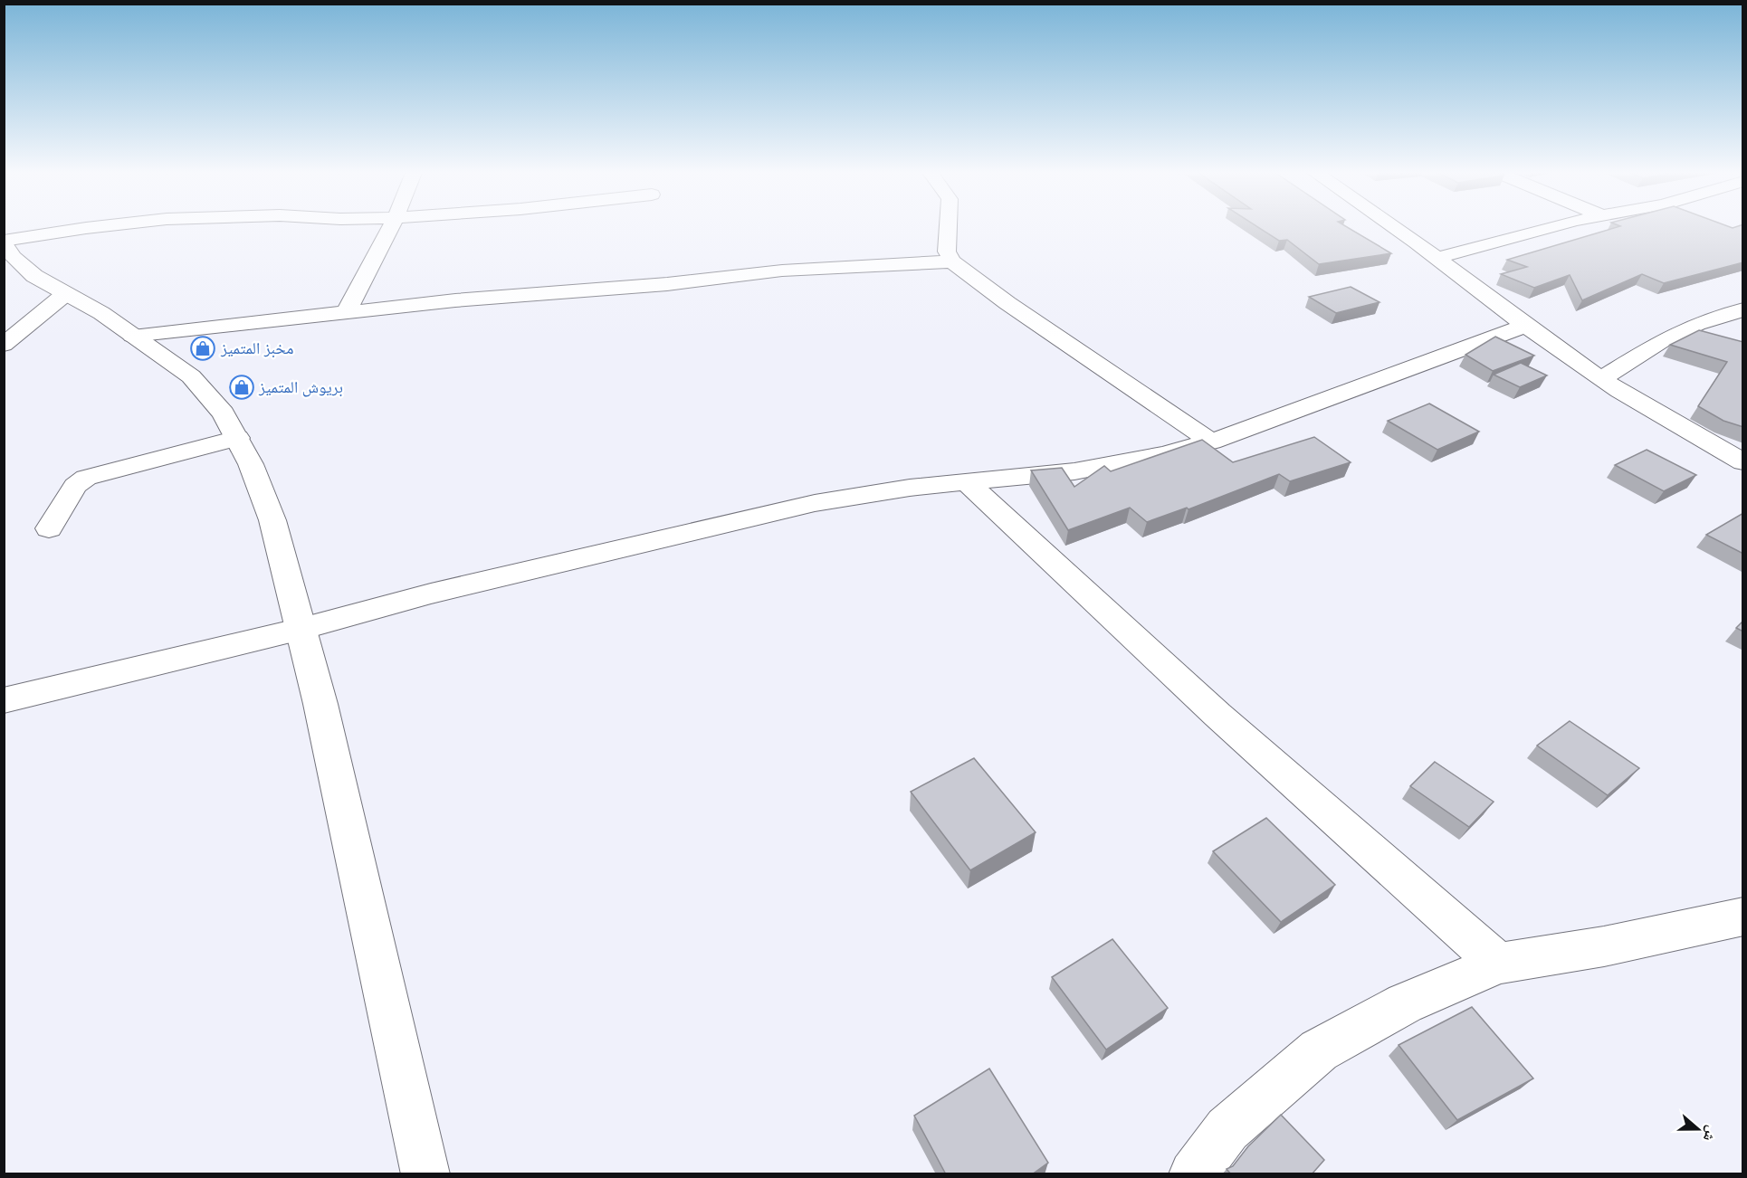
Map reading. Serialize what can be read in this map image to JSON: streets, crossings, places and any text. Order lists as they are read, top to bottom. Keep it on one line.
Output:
{"places":{"shop":["مخبز المتميز","بريوش المتميز"]},"north":"right"}
